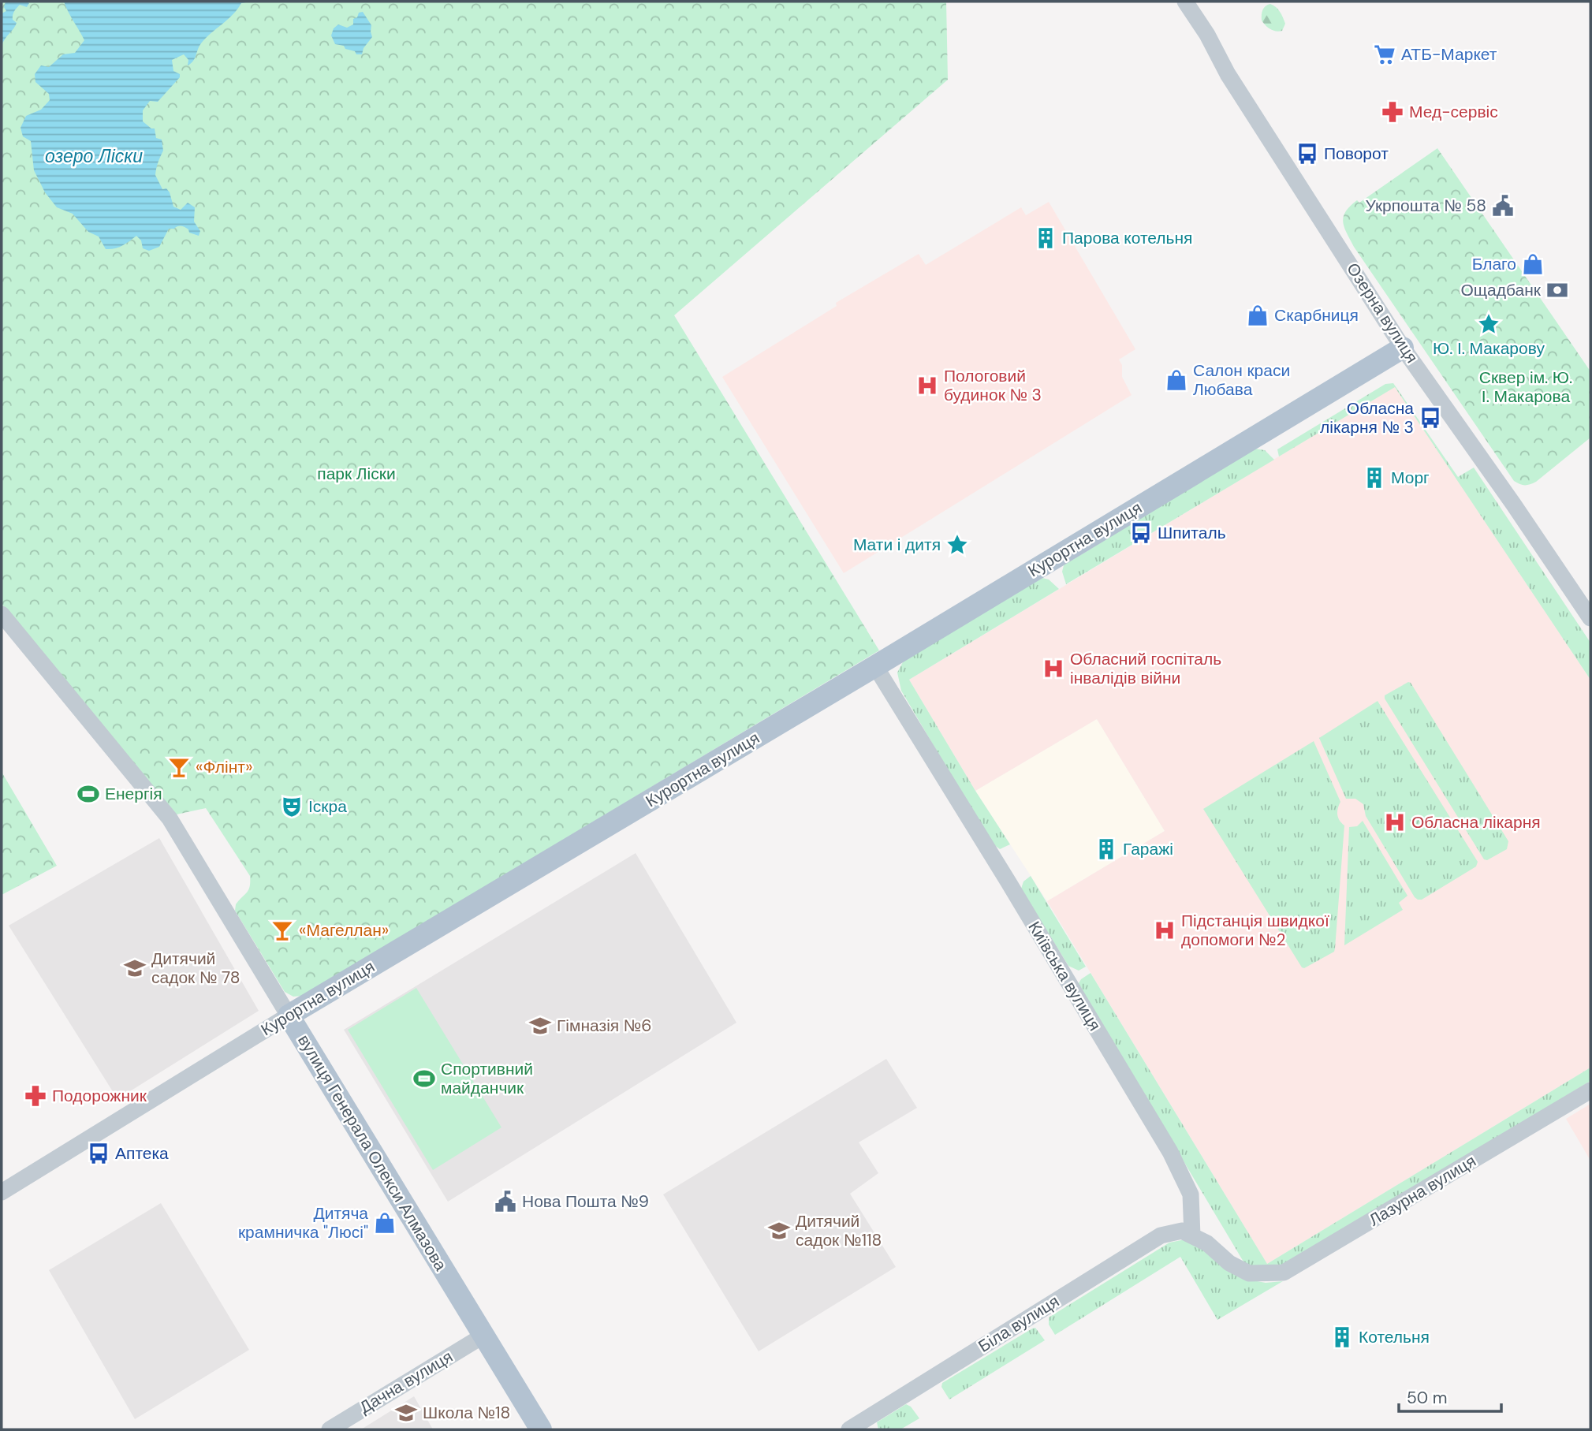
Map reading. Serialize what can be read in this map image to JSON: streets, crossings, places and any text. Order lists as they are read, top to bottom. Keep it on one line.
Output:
{"streets":{"main road":["Курортна вулиця","вулиця Генерала Олекси Алмазова"],"street":["Озерна вулиця","Київська вулиця","Лазурна вулиця","Біла вулиця","Дачна вулиця"]},"crossings":[["Озерна вулиця","Курортна вулиця"],["Курортна вулиця","Київська вулиця"],["Курортна вулиця","вулиця Генерала Олекси Алмазова"],["Київська вулиця","Лазурна вулиця"],["Київська вулиця","Біла вулиця"],["вулиця Генерала Олекси Алмазова","Дачна вулиця"],["Лазурна вулиця","Біла вулиця"]],"water":["озеро Ліски"],"parks":["Сквер ім. Ю. І. Макарова","парк Ліски"],"places":{"supermarket":["АТБ-Маркет"],"pharmacy":["Мед-сервіс","Подорожник"],"bus stop":["Поворот","Обласна лікарня № 3","Шпиталь","Аптека"],"public building":["Укрпошта № 58","Нова Пошта №9"],"building":["Парова котельня","Морг","Гаражі","Котельня"],"shop":["Благо","Скарбниця","Салон краси Любава","Дитяча крамничка \"Люсі\""],"bank":["Ощадбанк"],"place":["Ю. І. Макарову","Мати і дитя"],"hospital":["Пологовий будинок № 3","Обласний госпіталь інвалідів війни","Обласна лікарня","Підстанція швидкої допомоги №2"],"bar":["«Флінт»","«Магеллан»"],"sports":["Енергія","Спортивний майданчик"],"theatre":["Іскра"],"school or university":["Дитячий садок № 78","Гімназія №6","Дитячий садок №118","Школа №18"]},"scale_bar":"50 m"}
